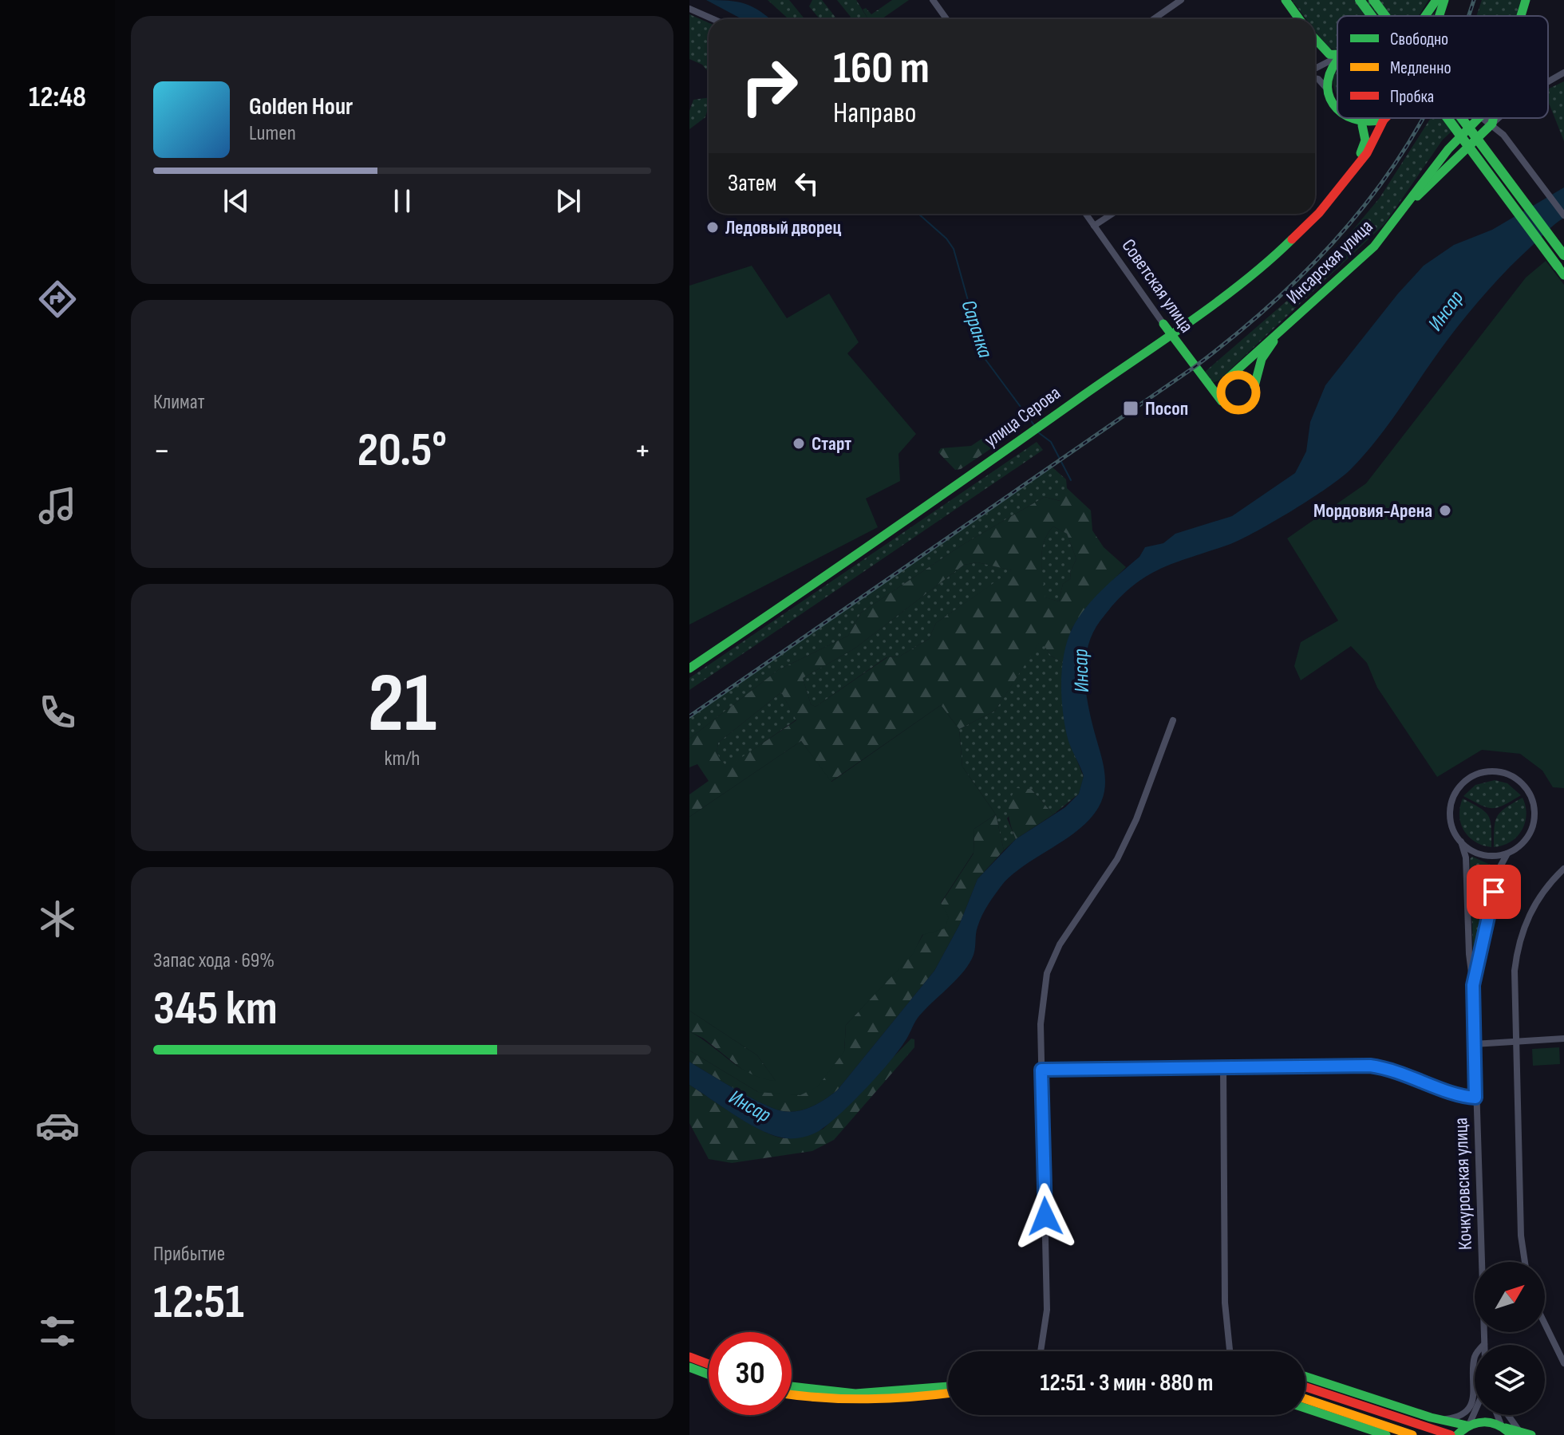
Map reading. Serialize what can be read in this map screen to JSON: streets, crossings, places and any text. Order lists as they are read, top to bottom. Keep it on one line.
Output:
{"streets":{"street":["Инсарская улица","Советская улица","улица Серова","Кочкуровская улица"]},"crossings":[["Инсарская улица","Советская улица"],["Советская улица","улица Серова"]],"water":["Инсар","Саранка"],"places":{"other":["Ледовый дворец","Старт","Мордовия-Арена"],"transit":["Посоп"]},"legend":["Свободно","Медленно","Пробка"],"north":"top right","page":{"tabs":"12:48","turn":["160 m","Направо"],"song":["Golden Hour","Lumen"],"then":"Затем","tile":["Климат",["21","km/h"],["Запас хода · 69%","345 km"],["Прибытие","12:51"]],"heat":["−","20.5°","+"],"limit":"30","trip":"12:51 · 3 мин · 880 m"}}
